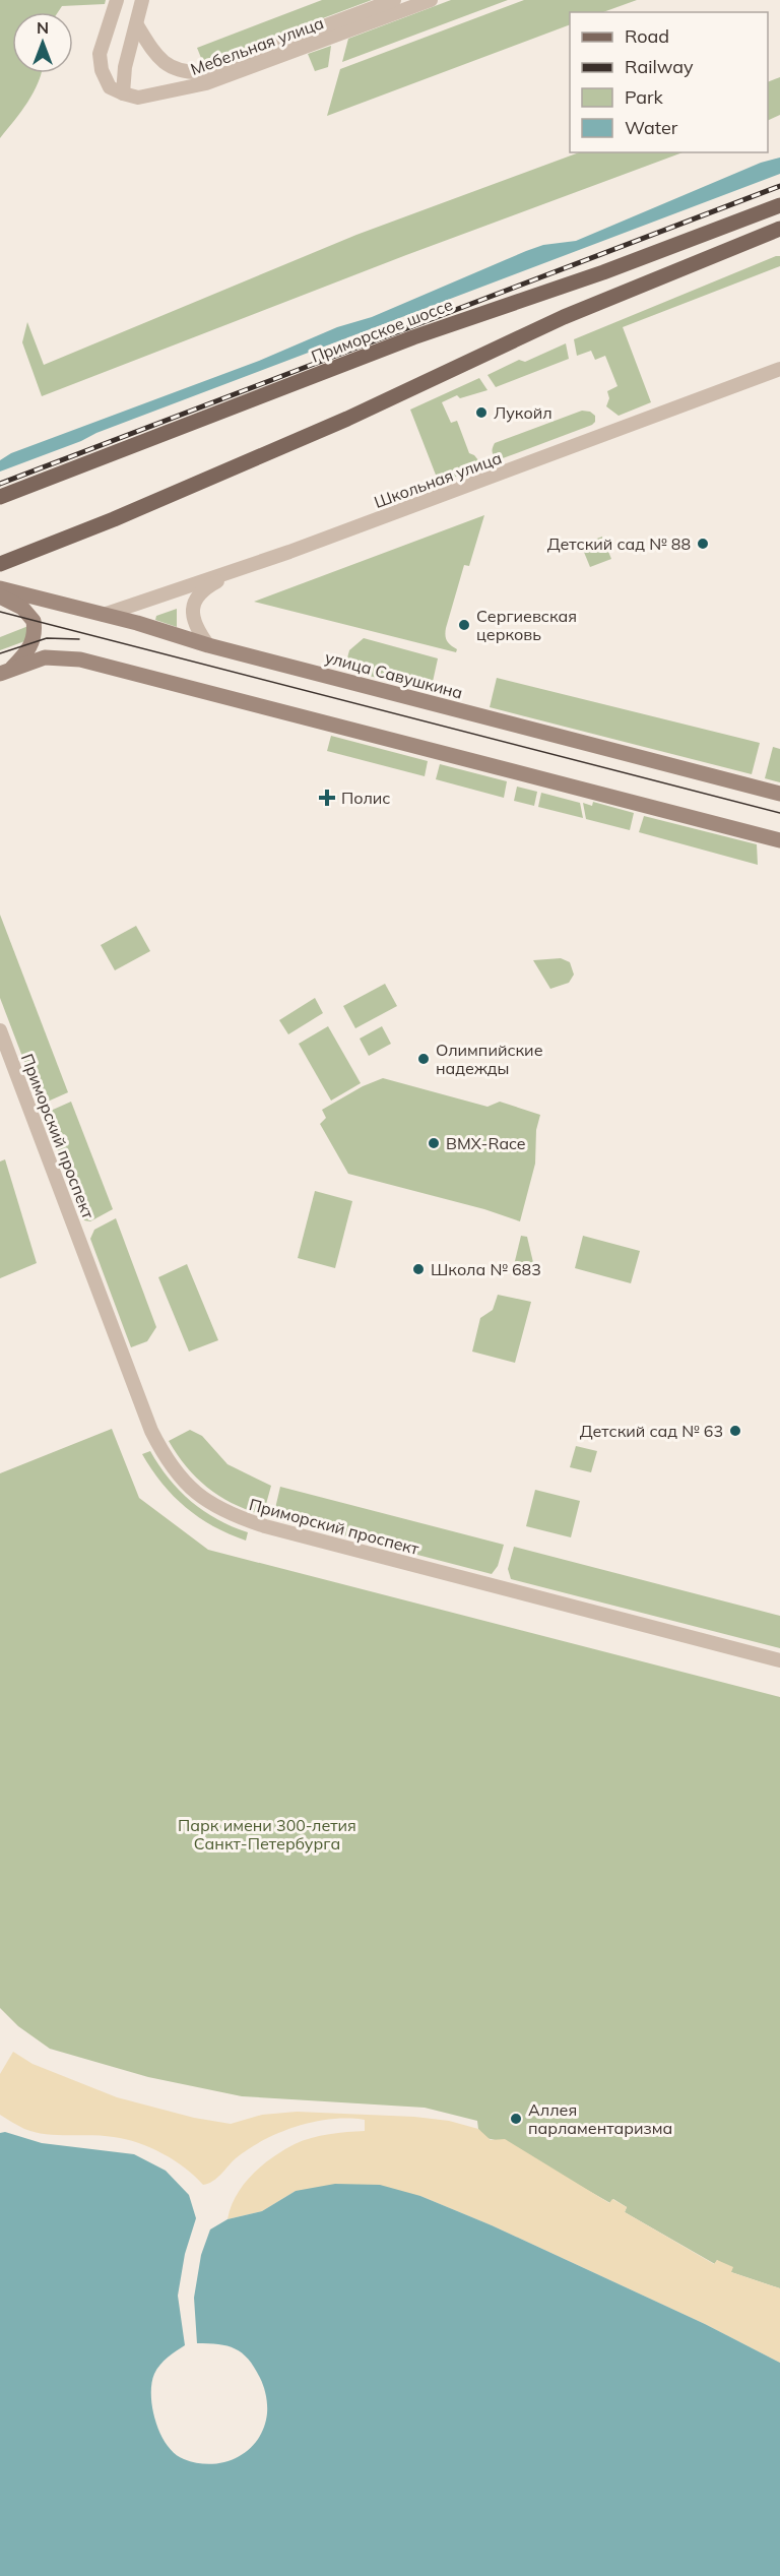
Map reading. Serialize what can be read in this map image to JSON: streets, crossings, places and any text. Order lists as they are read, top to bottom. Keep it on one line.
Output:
{"streets":{"main road":["Приморское шоссе","улица Савушкина"],"street":["Мебельная улица","Школьная улица","Приморский проспект"]},"crossings":[["Школьная улица","улица Савушкина"]],"parks":["Парк имени 300-летия Санкт-Петербурга"],"places":{"other":["Лукойл","Детский сад № 88","Сергиевская церковь","Олимпийские надежды","BMX-Race","Школа № 683","Детский сад № 63","Аллея парламентаризма"],"health":["Полис"]},"legend":["Road","Railway","Park","Water"],"north":"top"}
